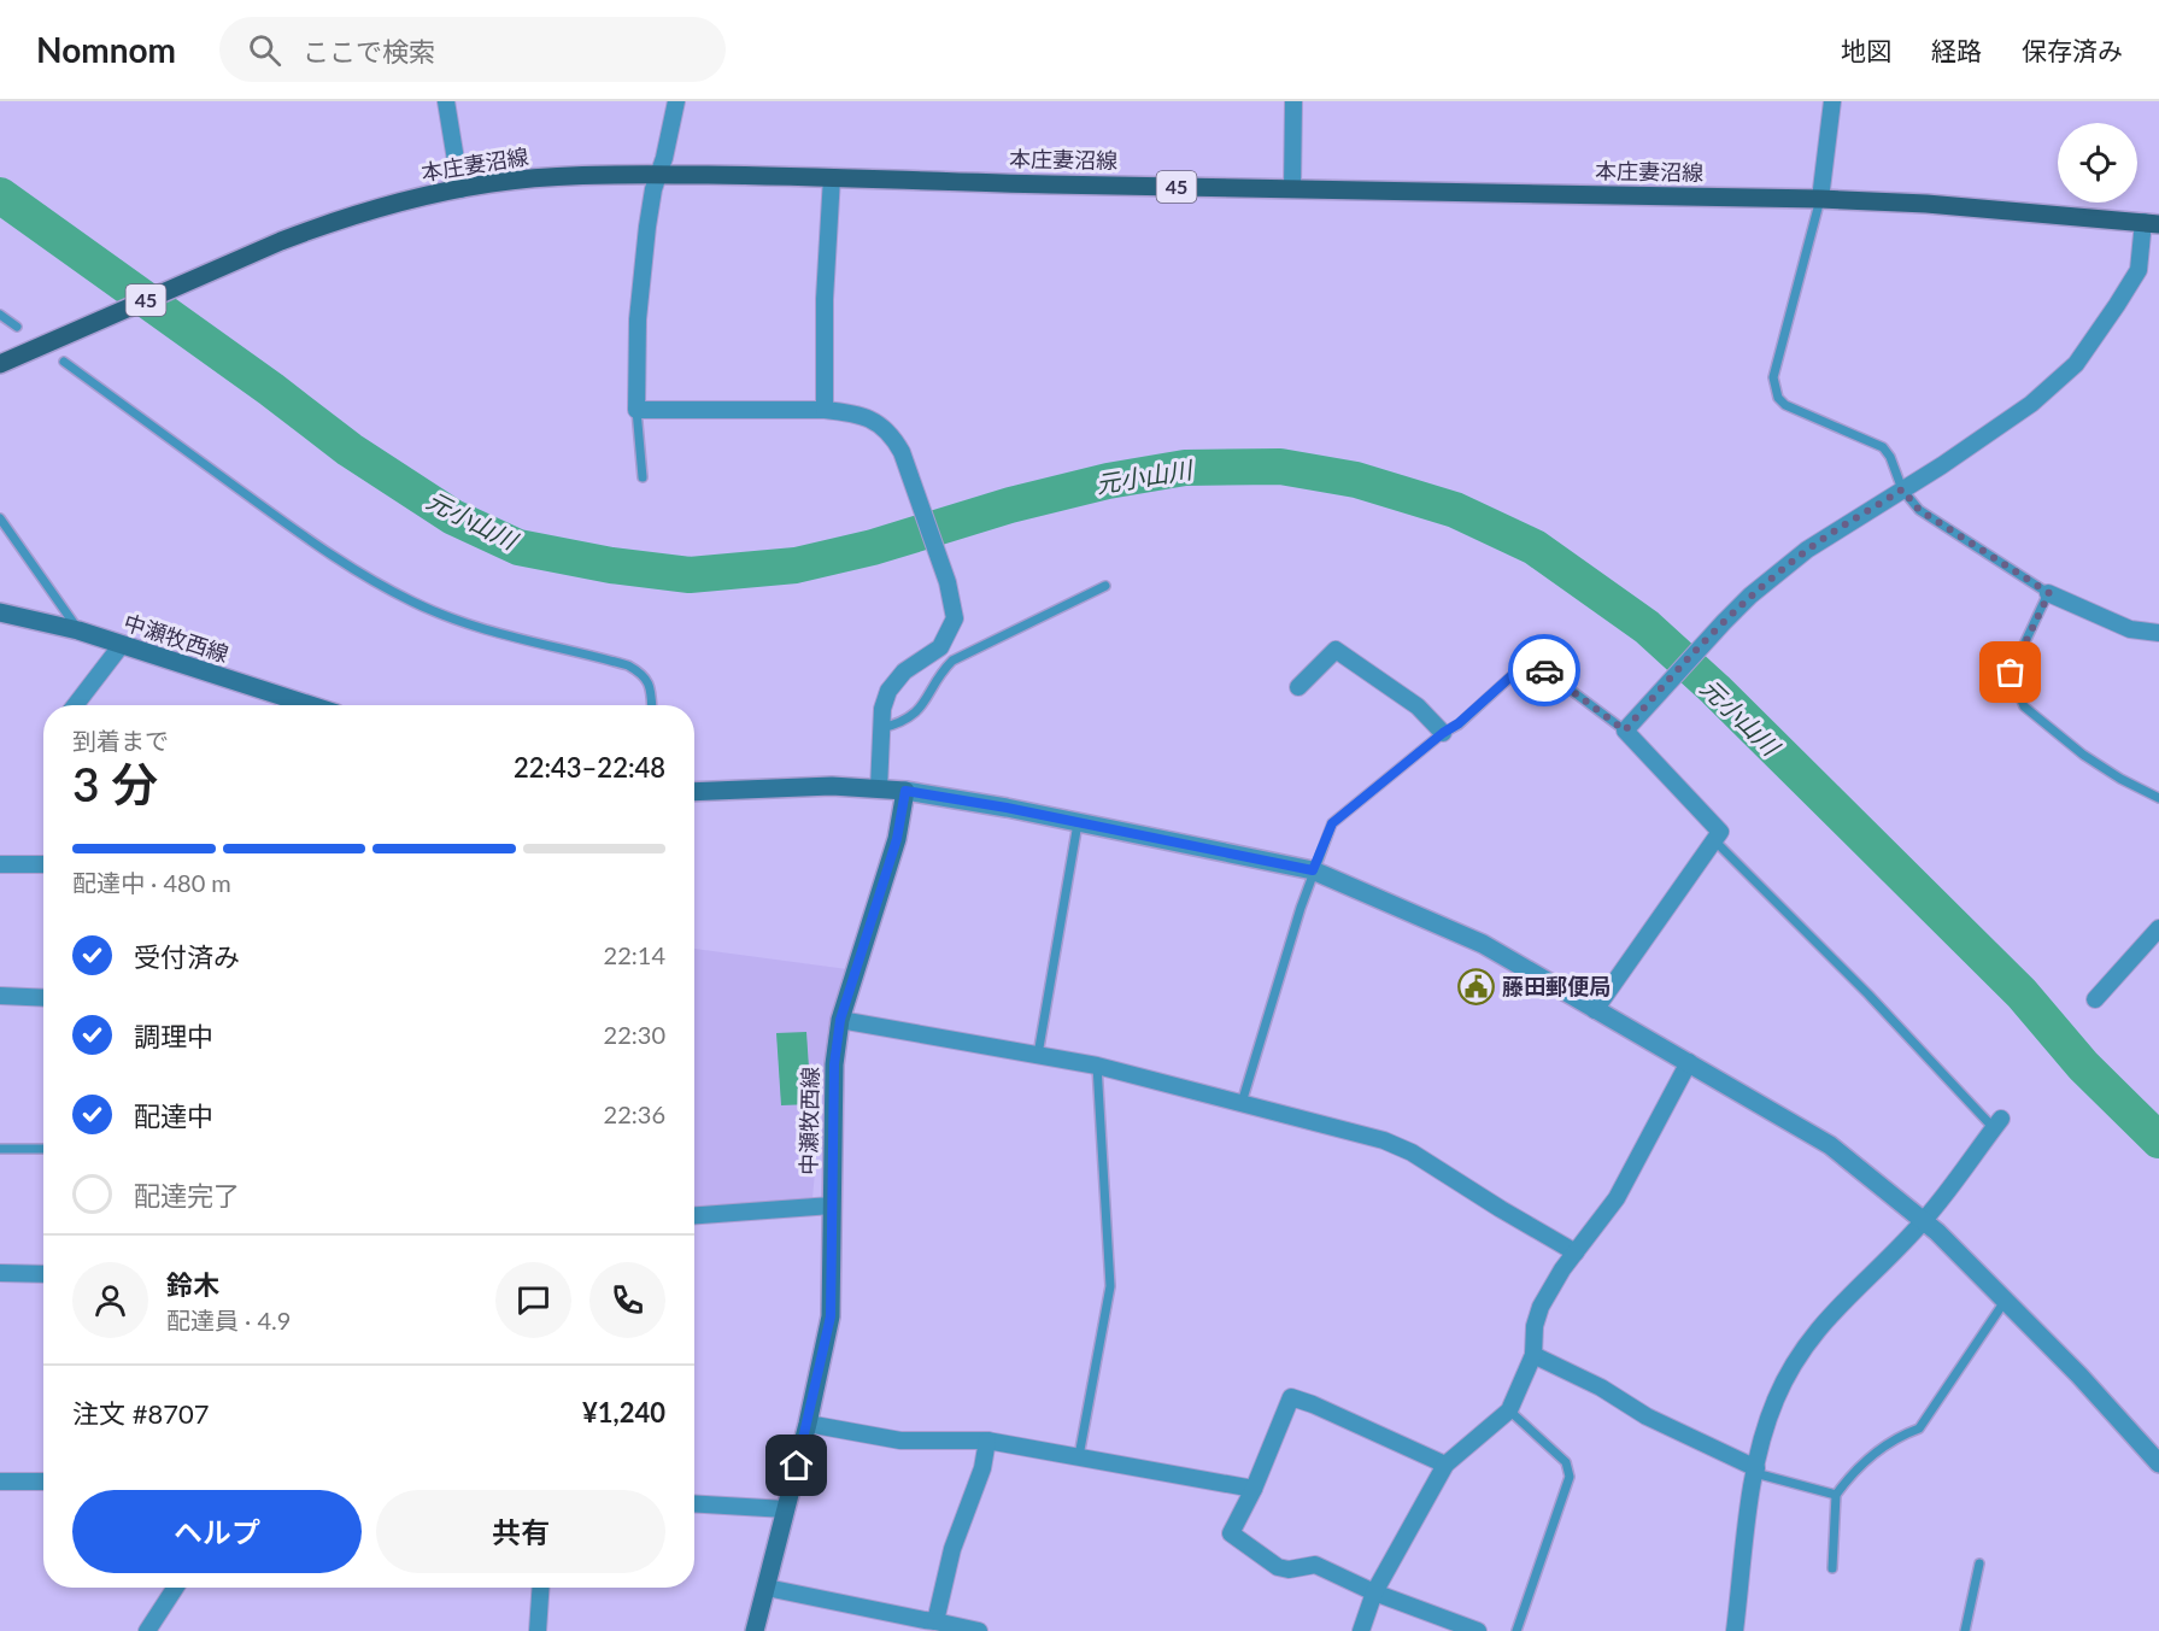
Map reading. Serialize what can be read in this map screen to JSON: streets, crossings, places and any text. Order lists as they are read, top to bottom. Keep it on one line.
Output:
{"streets":{"main road":["本庄妻沼線","45","中瀬牧西線"]},"water":["元小山川"],"places":{"public building":["藤田郵便局"]},"page":{"header":"Nomnom","search":"ここで検索","nav":["地図","経路","保存済み"],"heading":["3 分","到着まで","22:43–22:48"],"panel":["鈴木","配達員 · 4.9","注文 #8707","¥1,240"],"bar":"配達中 · 480 m","list":[["受付済み","22:14"],["調理中","22:30"],["配達中","22:36"],"配達完了"],"buttons":["ヘルプ","共有"]}}
